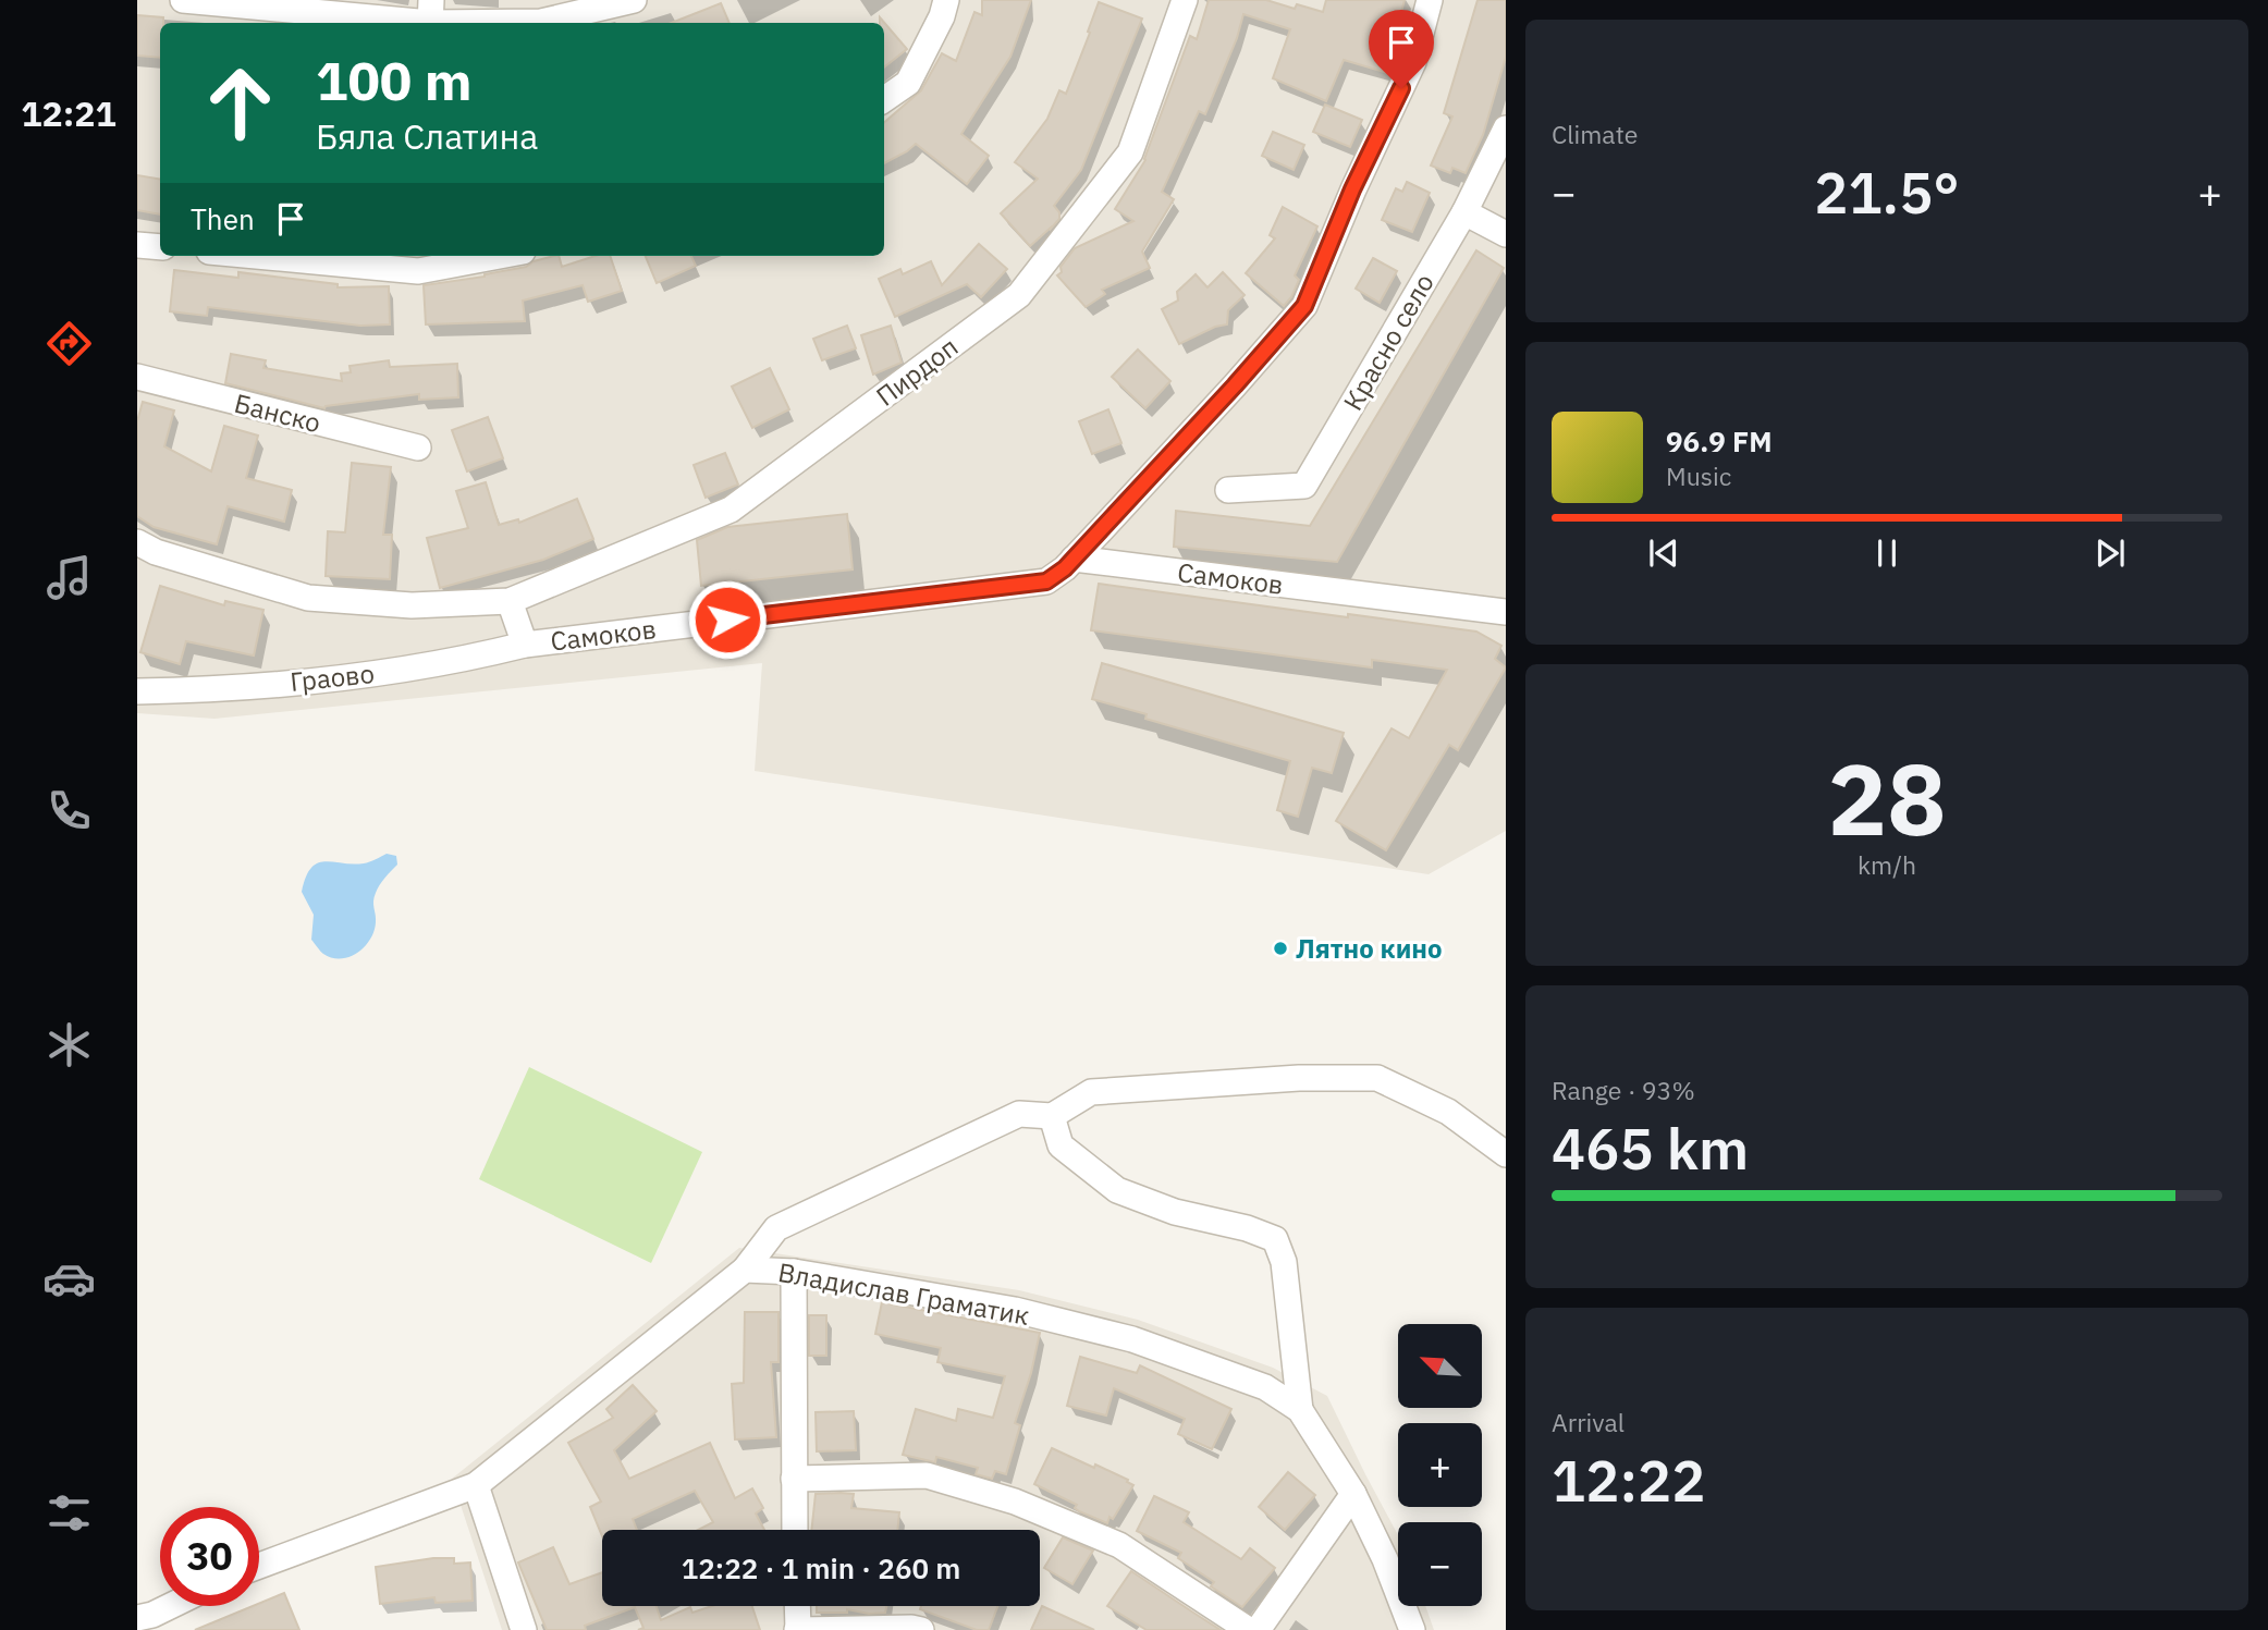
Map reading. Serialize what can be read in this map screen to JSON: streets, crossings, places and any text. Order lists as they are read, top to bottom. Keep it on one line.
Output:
{"streets":{"street":["Красно село","Пирдоп","Банско","Самоков","Граово","Владислав Граматик"]},"crossings":[["Пирдоп","Самоков"],["Самоков","Граово"]],"places":["Лятно кино"],"north":"top left","page":{"tabs":"12:21","tile":["Climate",["28","km/h"],["Range · 93%","465 km"],["Arrival","12:22"]],"turn":["100 m","Бяла Слатина"],"heat":["−","21.5°","+"],"then":"Then","song":["96.9 FM","Music"],"map_buttons":["+","−"],"limit":"30","trip":"12:22 · 1 min · 260 m"}}
